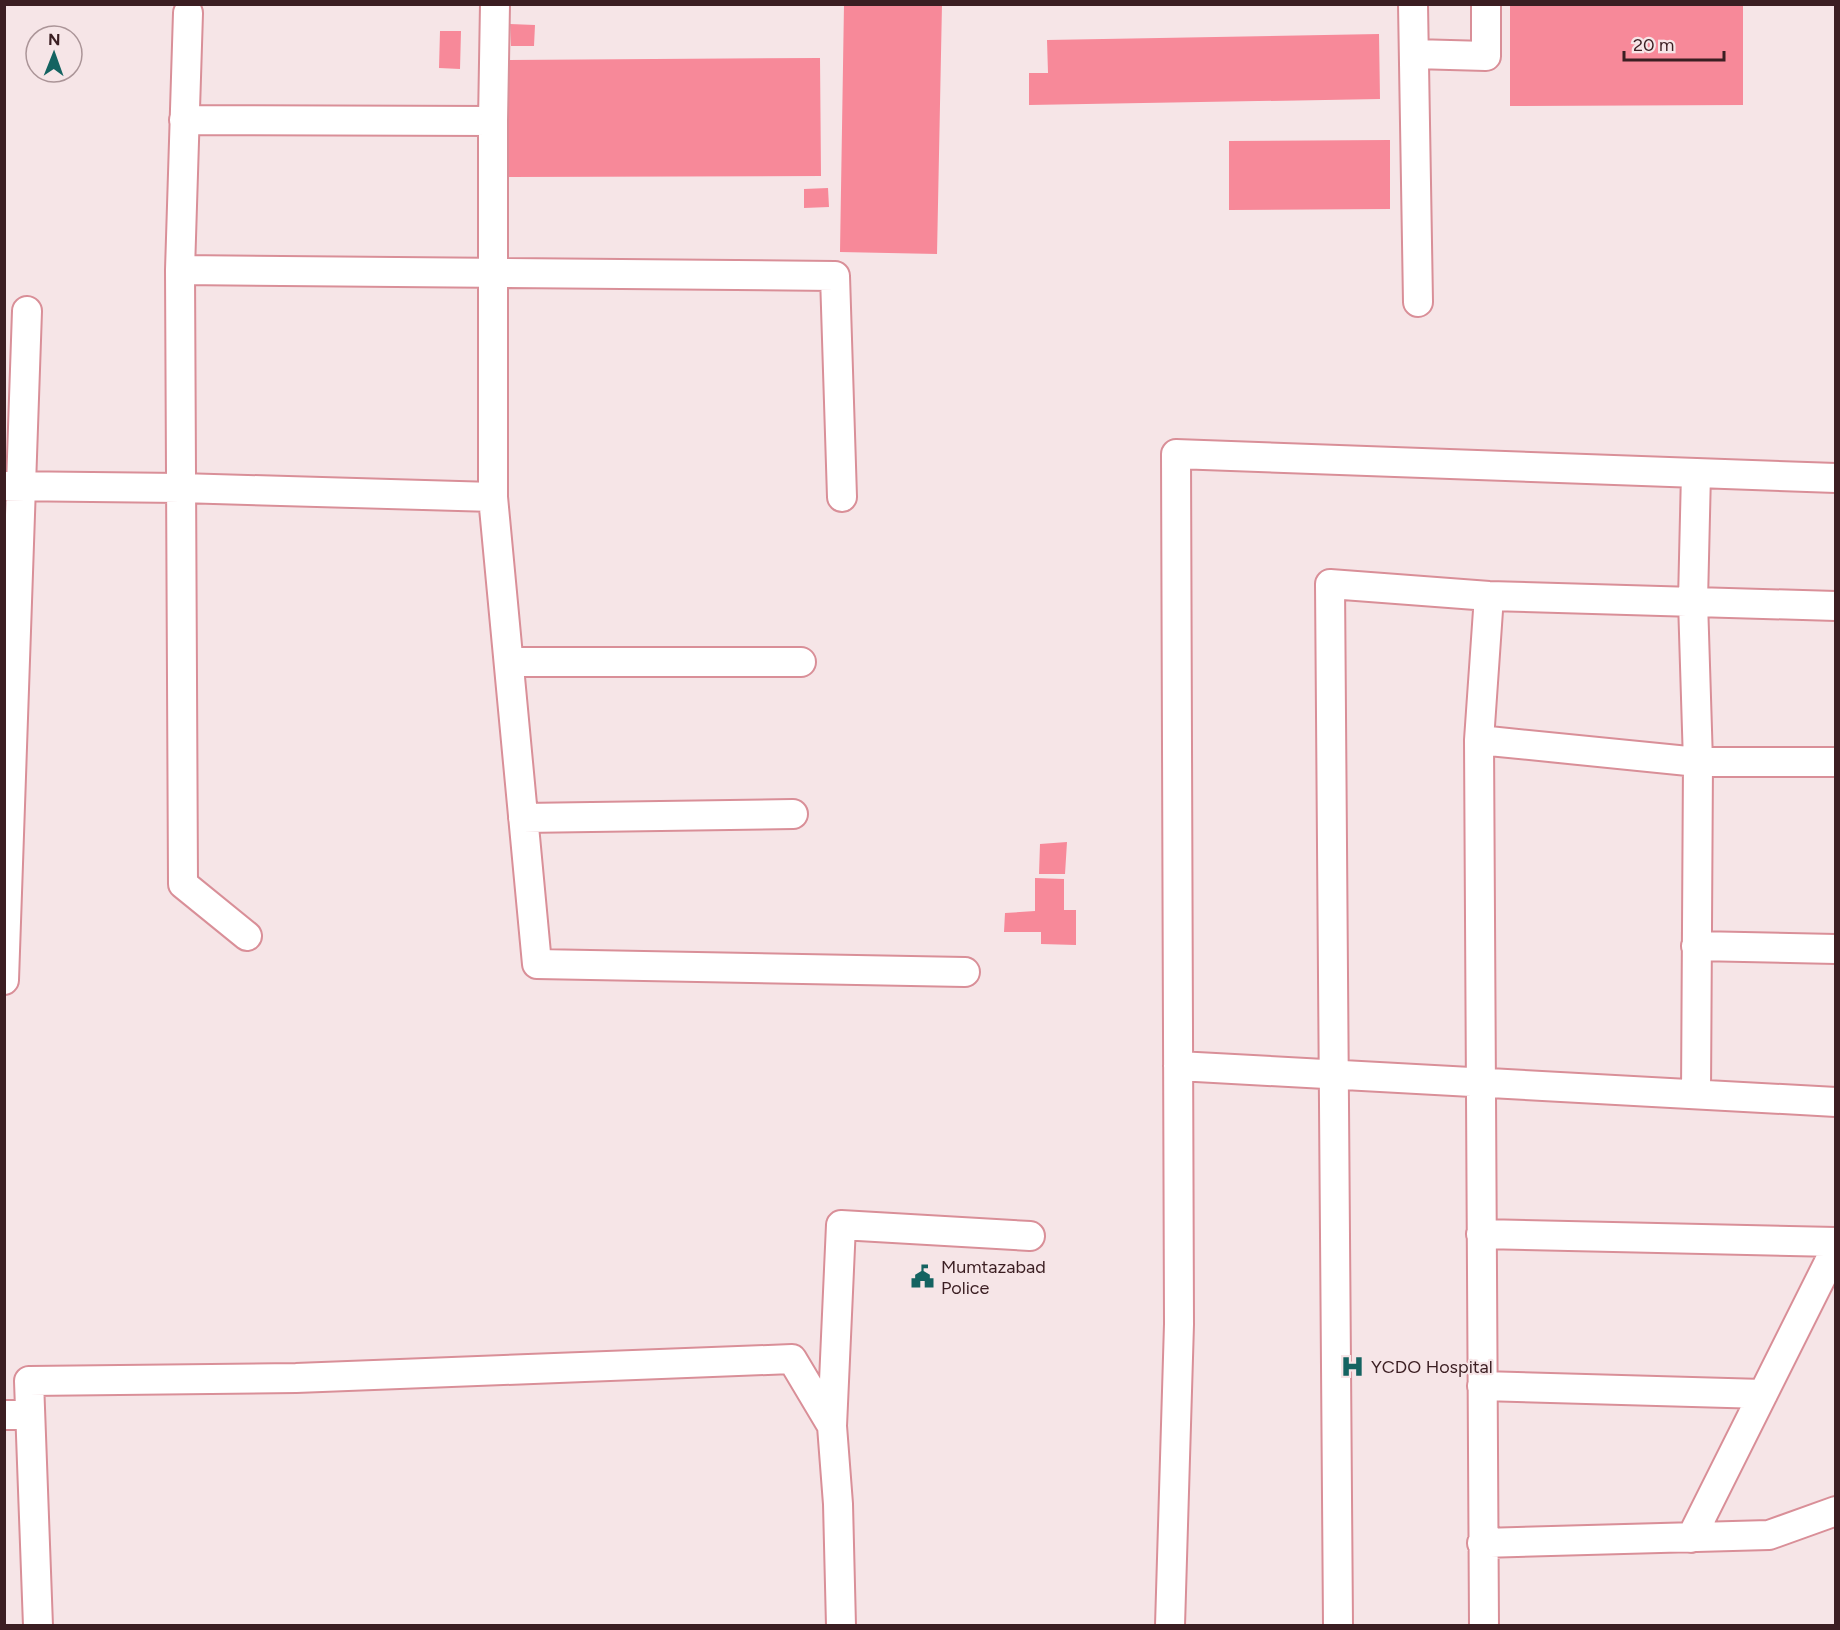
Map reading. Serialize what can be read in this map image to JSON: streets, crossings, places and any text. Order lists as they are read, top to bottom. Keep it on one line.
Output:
{"places":{"public building":["Mumtazabad Police"],"hospital":["YCDO Hospital"]},"scale_bar":"20 m","north":"top"}
